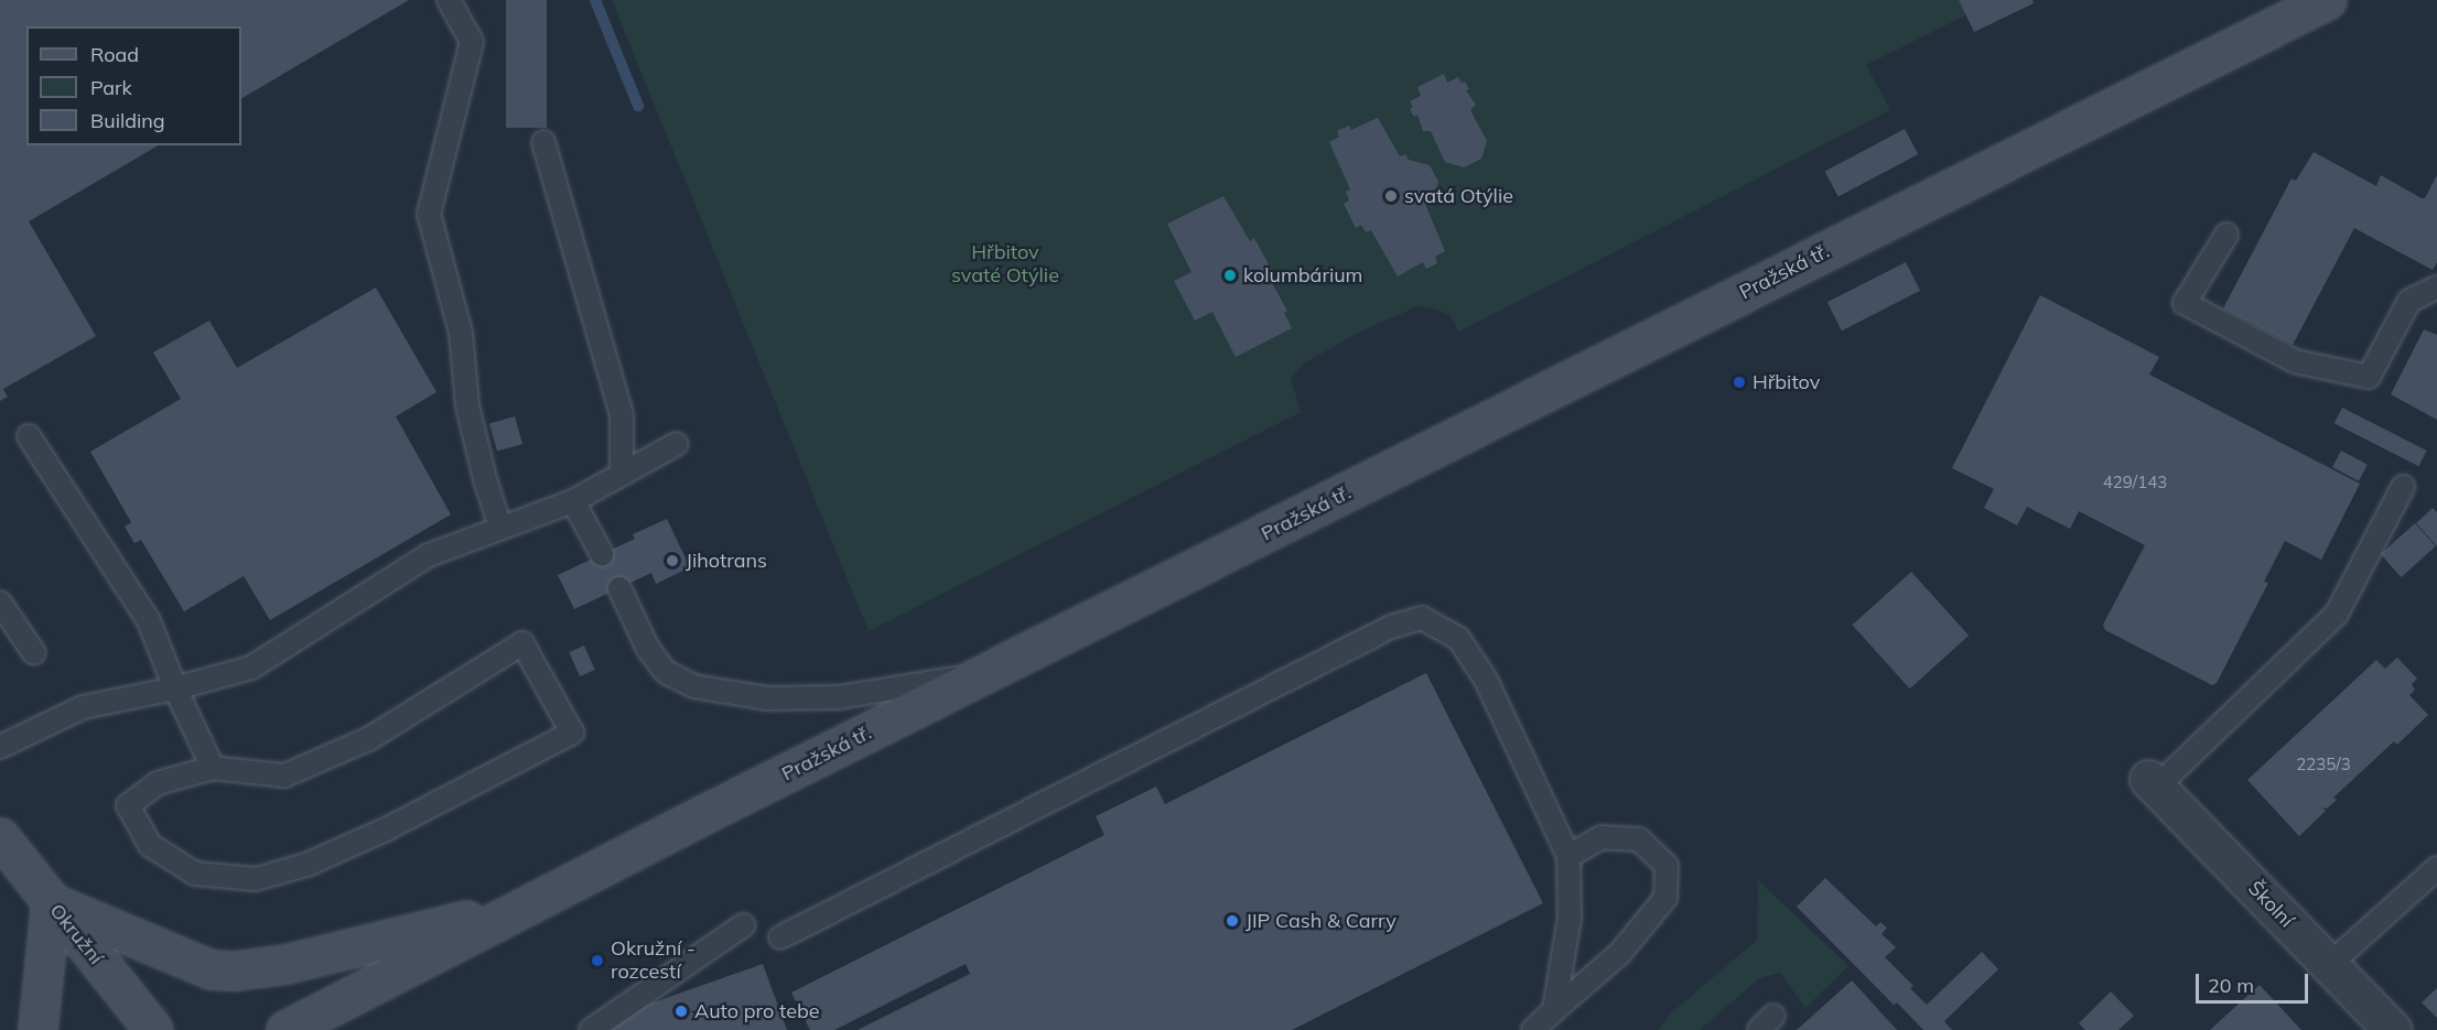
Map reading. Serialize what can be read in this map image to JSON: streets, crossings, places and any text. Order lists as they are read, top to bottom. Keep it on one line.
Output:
{"streets":{"main road":["Pražská tř.","Okružní"],"street":["Školní"]},"parks":["Hřbitov svaté Otýlie"],"places":["svatá Otýlie","kolumbárium","Hřbitov","Jihotrans","JIP Cash & Carry","Okružní - rozcestí","Auto pro tebe"],"house_numbers":["429/143","2235/3"],"legend":["Road","Park","Building"],"scale_bar":"20 m"}
